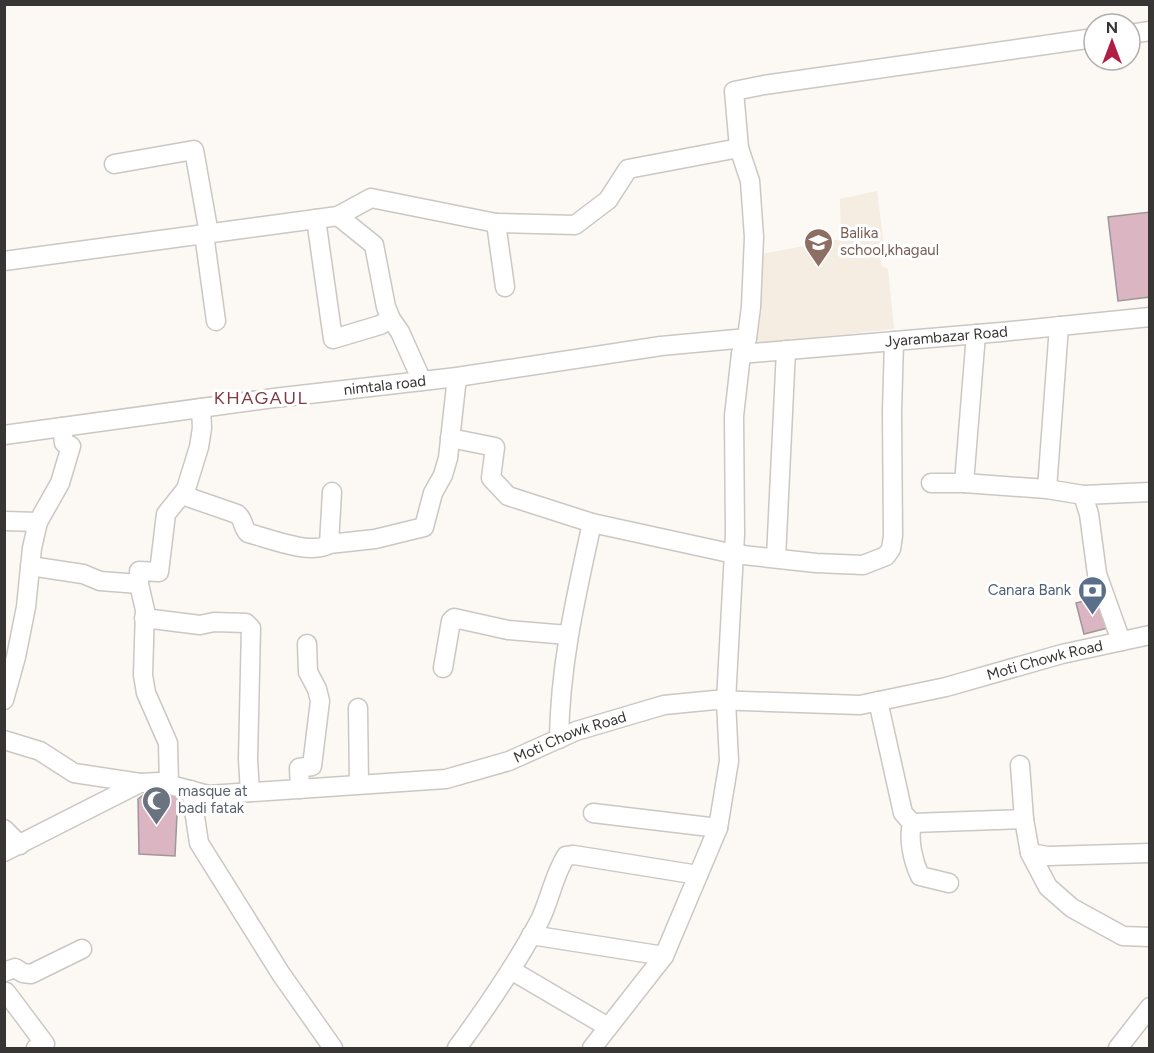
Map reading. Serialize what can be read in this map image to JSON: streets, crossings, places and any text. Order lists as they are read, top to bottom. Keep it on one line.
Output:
{"streets":{"street":["Jyarambazar Road","nimtala road","Moti Chowk Road"]},"crossings":[["Jyarambazar Road","nimtala road"]],"districts":["KHAGAUL"],"places":{"school or university":["Balika school,khagaul"],"bank":["Canara Bank"],"mosque":["masque at badi fatak"]},"north":"top"}
